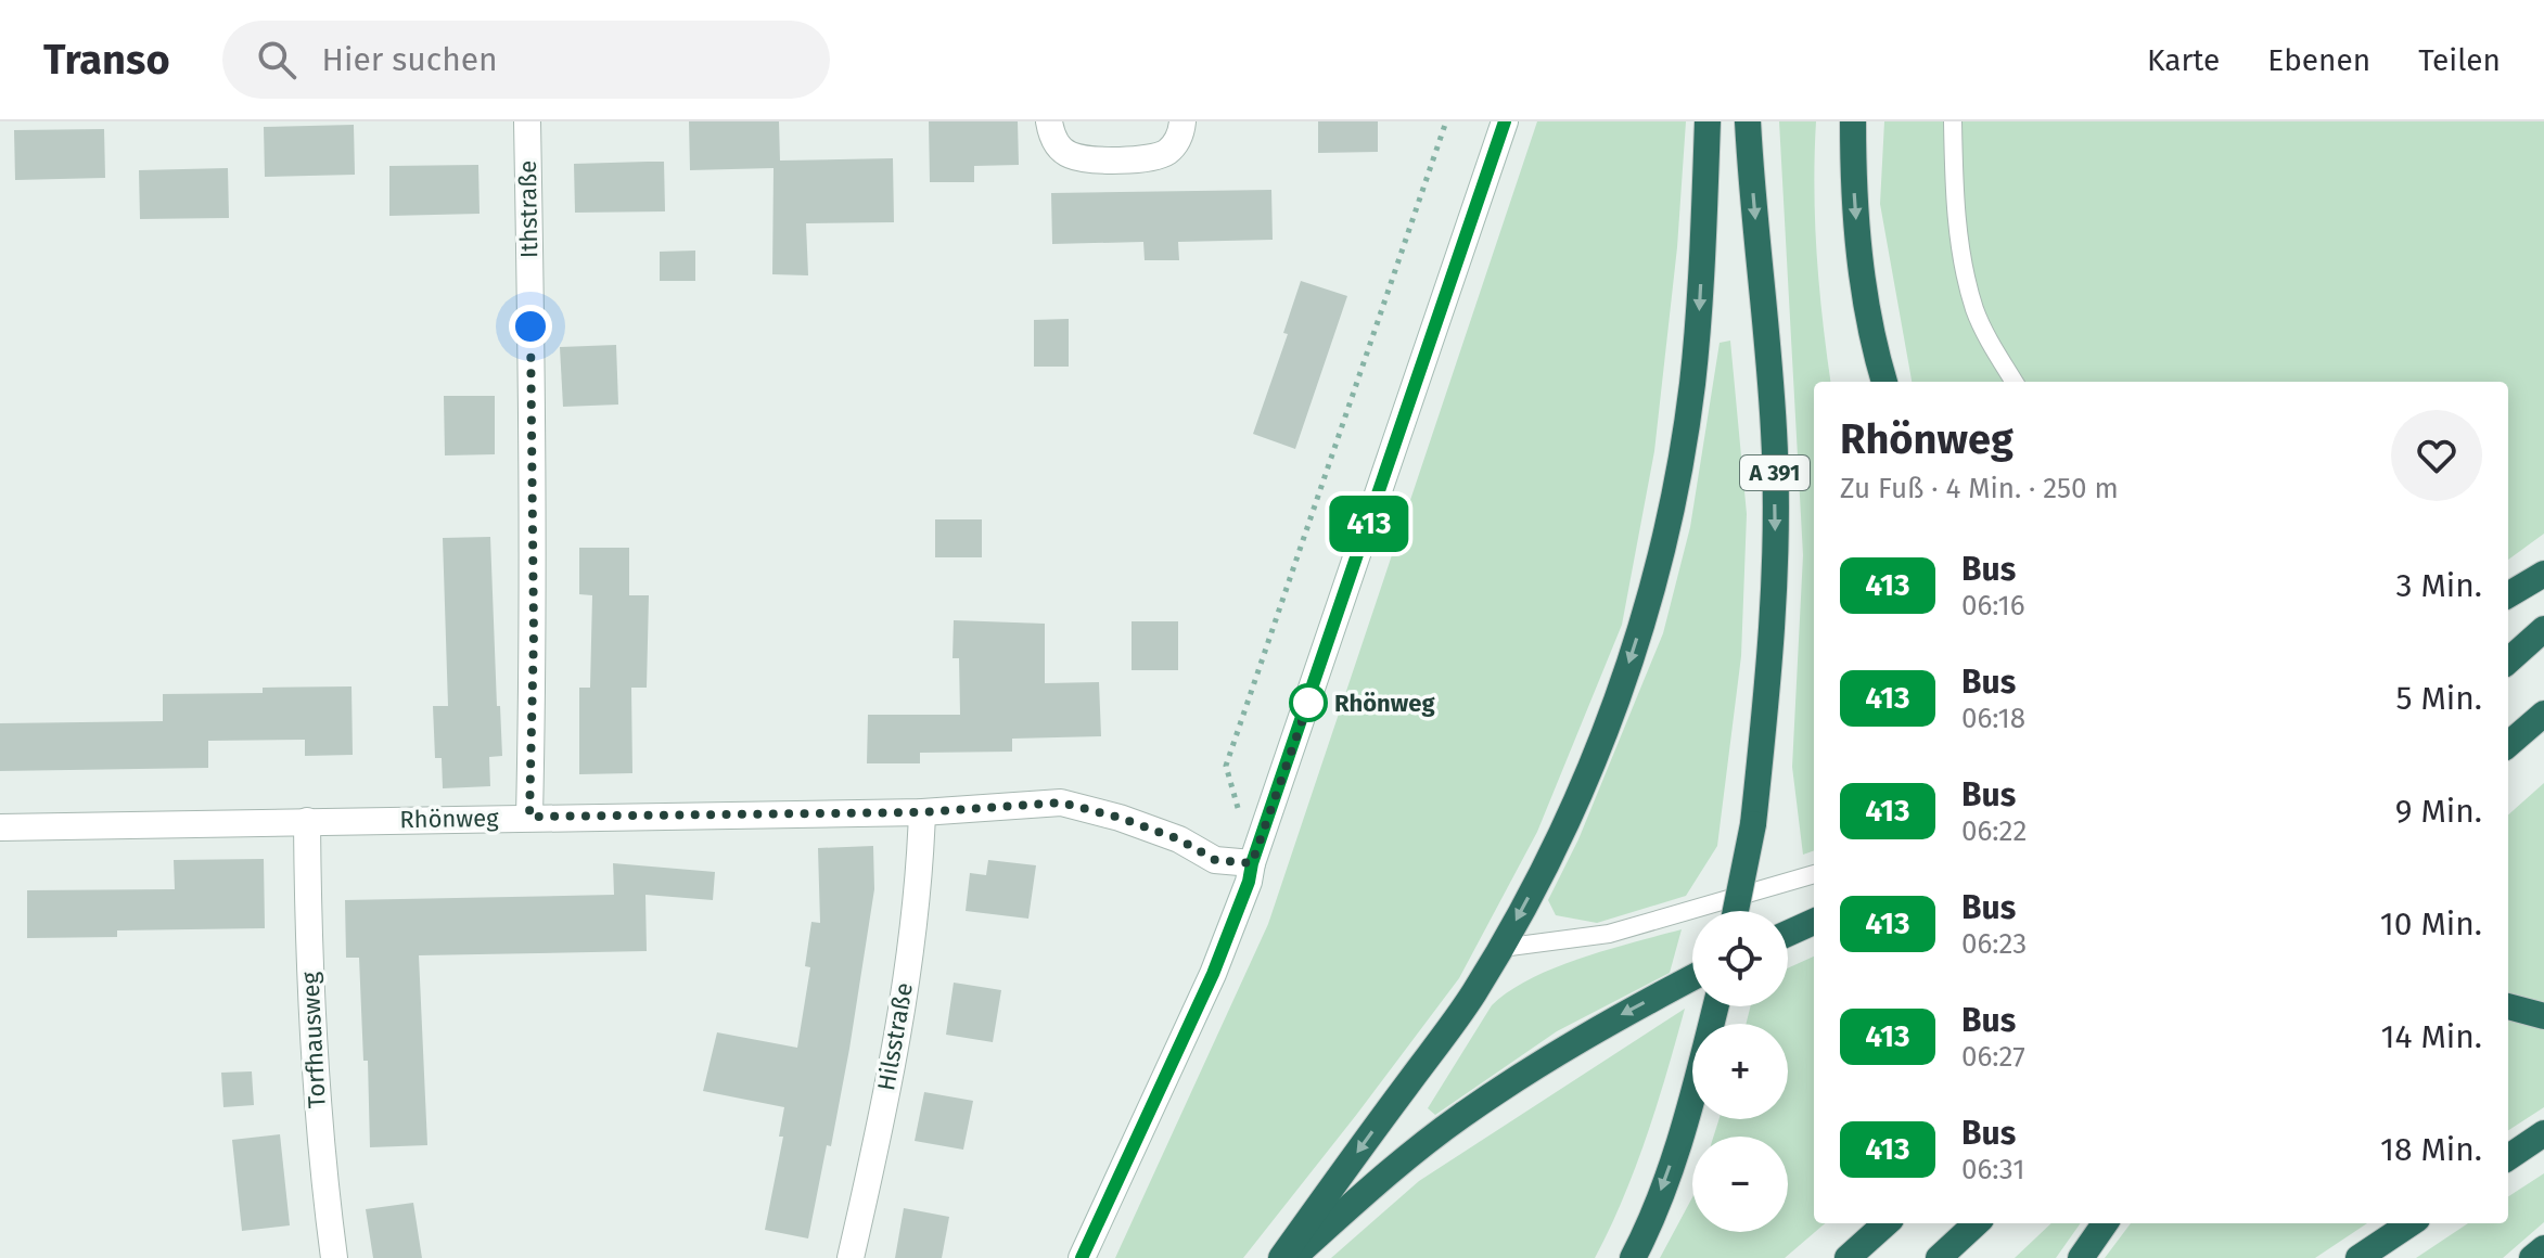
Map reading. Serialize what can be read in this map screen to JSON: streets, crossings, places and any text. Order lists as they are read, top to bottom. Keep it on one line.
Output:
{"streets":{"highway":["A 391"],"street":["Ithstraße","Rhönweg","Hilsstraße","Torfhausweg"]},"crossings":[["Ithstraße","Rhönweg"],["Rhönweg","Hilsstraße"],["Rhönweg","Torfhausweg"]],"places":["Rhönweg"],"lines":["bus line 413"],"page":{"header":"Transo","search":"Hier suchen","nav":["Karte","Ebenen","Teilen"],"on_map":"413","heading":["Rhönweg","Zu Fuß · 4 Min. · 250 m"],"list":[{"mark":"413","name":"Bus","note":"06:16","value":"3 Min."},{"mark":"413","name":"Bus","note":"06:18","value":"5 Min."},{"mark":"413","name":"Bus","note":"06:22","value":"9 Min."},{"mark":"413","name":"Bus","note":"06:23","value":"10 Min."},{"mark":"413","name":"Bus","note":"06:27","value":"14 Min."},{"mark":"413","name":"Bus","note":"06:31","value":"18 Min."}],"map_buttons":["+","−"]}}
